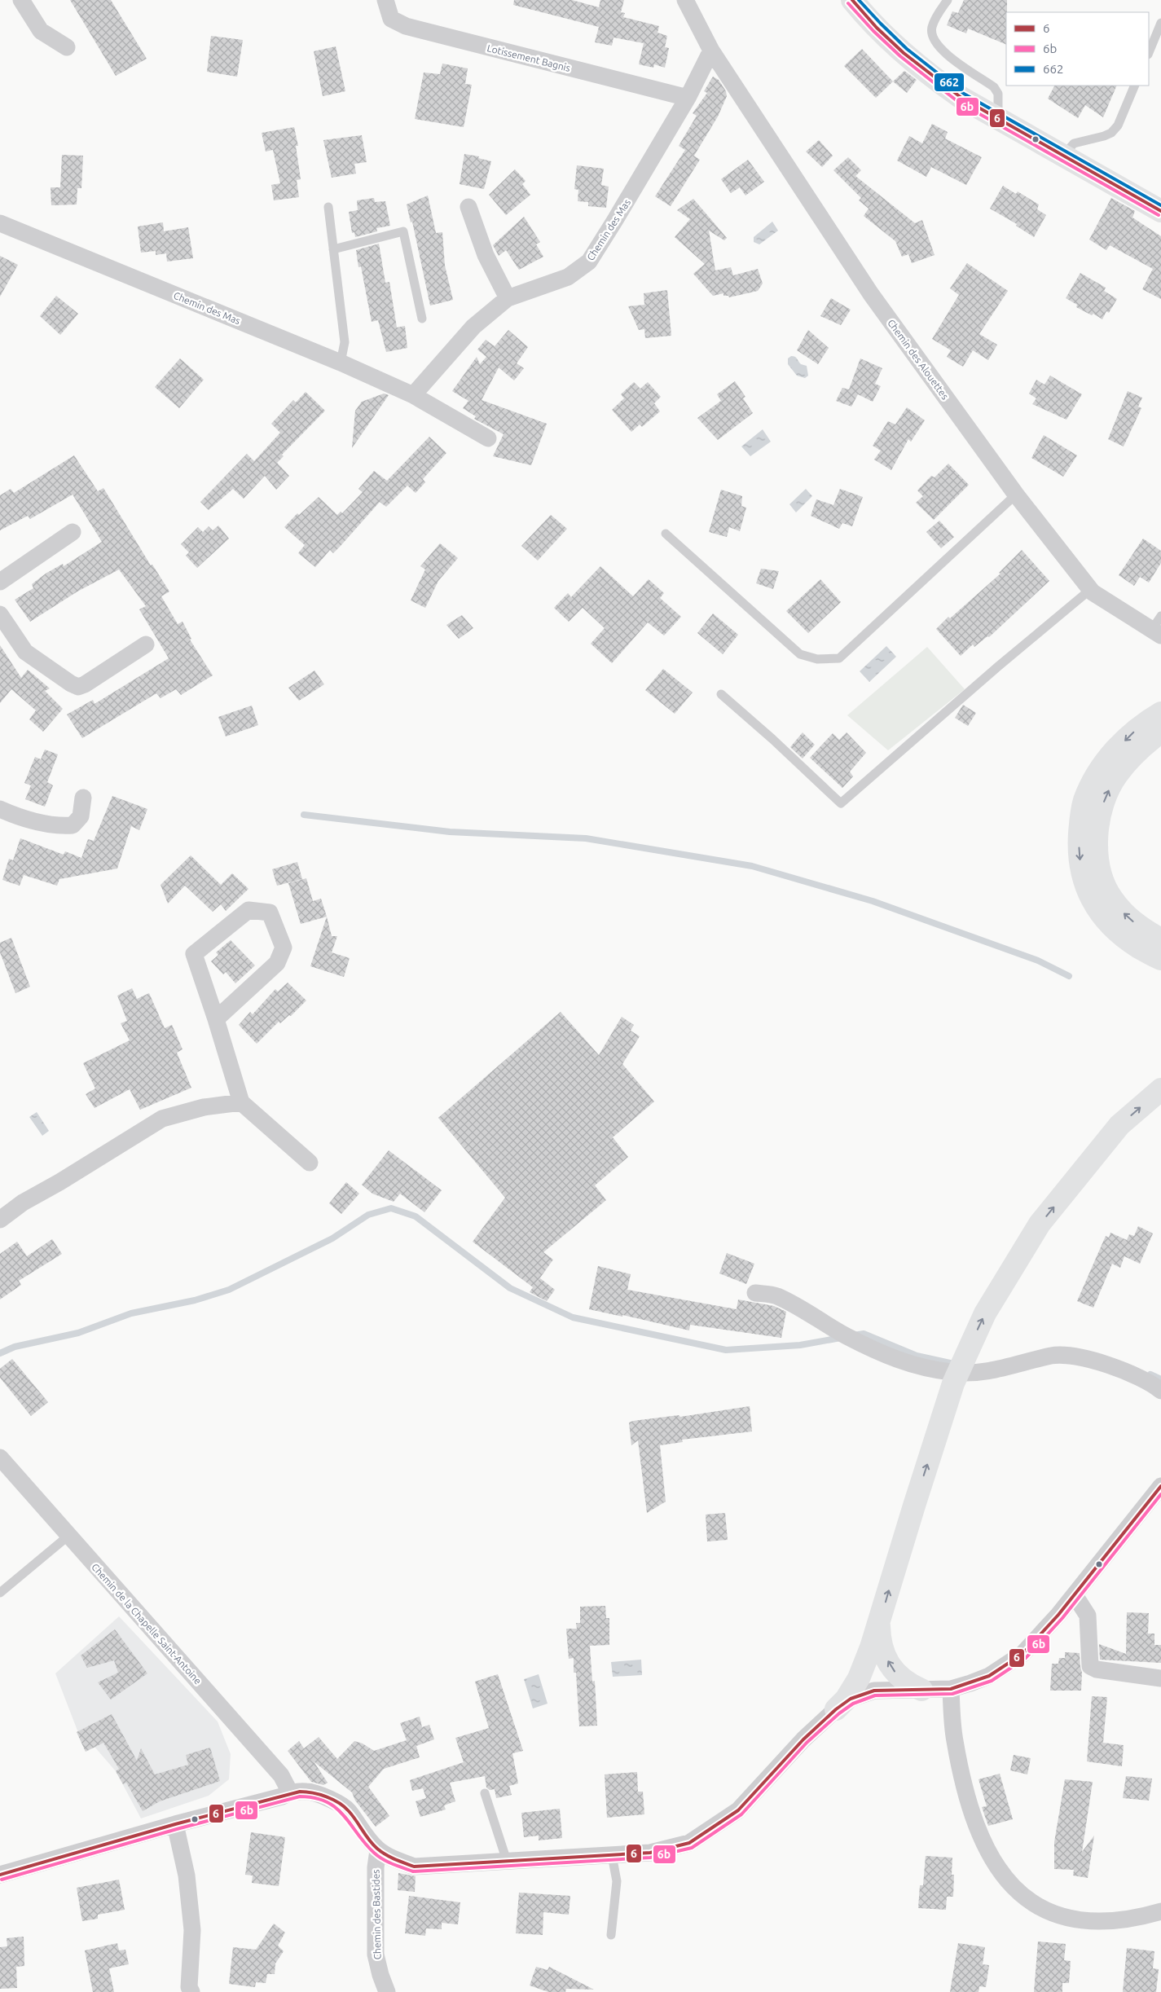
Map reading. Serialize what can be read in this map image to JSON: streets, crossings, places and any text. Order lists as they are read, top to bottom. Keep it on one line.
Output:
{"streets":{"street":["Lotissement Bagnis","Chemin des Mas","Chemin des Alouettes","Chemin de la Chapelle Saint-Antoine","Chemin des Bastides"]},"crossings":[["Lotissement Bagnis","Chemin des Mas"],["Chemin des Mas","Chemin des Alouettes"]],"lines":["transit line 6","transit line 662","transit line 6b"],"legend":["6","6b","662"]}
